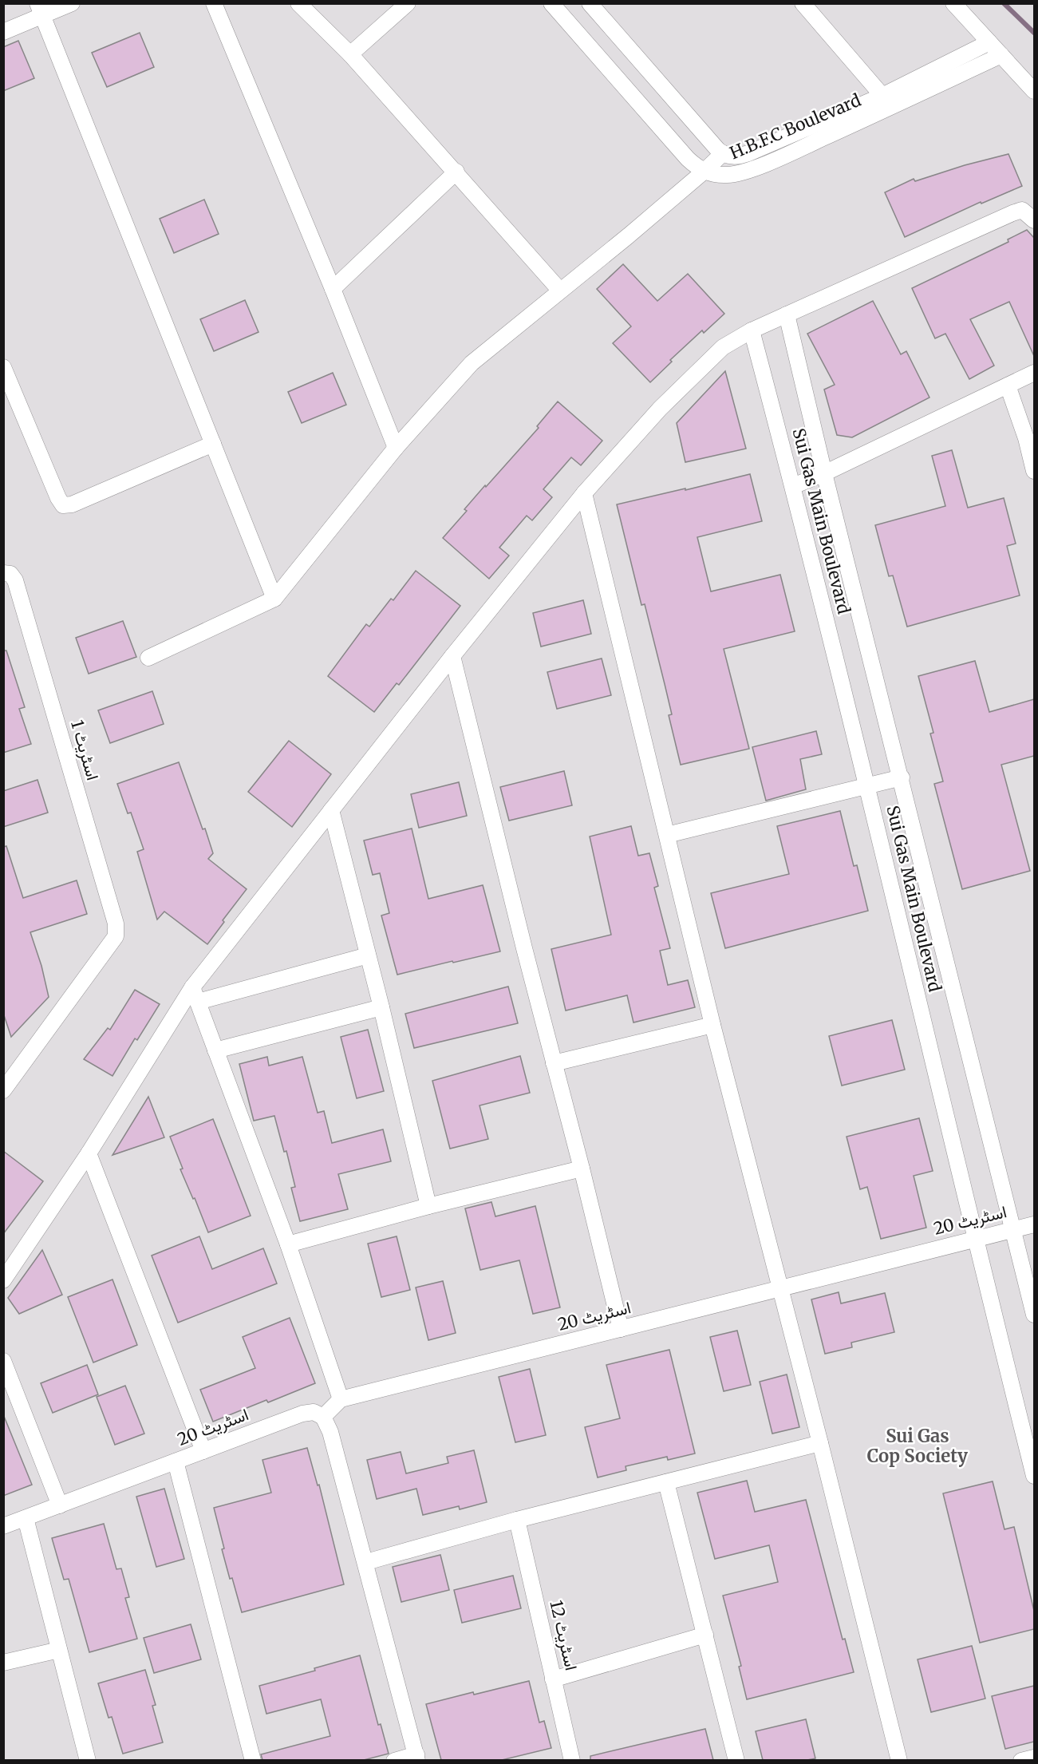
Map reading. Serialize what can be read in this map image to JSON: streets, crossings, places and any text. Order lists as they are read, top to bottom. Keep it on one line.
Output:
{"streets":{"street":["H.B.F.C Boulevard","Sui Gas Main Boulevard","اسٹریٹ 1","اسٹریٹ 20","اسٹریٹ 12"]},"crossings":[["Sui Gas Main Boulevard","اسٹریٹ 20"]],"districts":["Sui Gas Cop Society"]}
